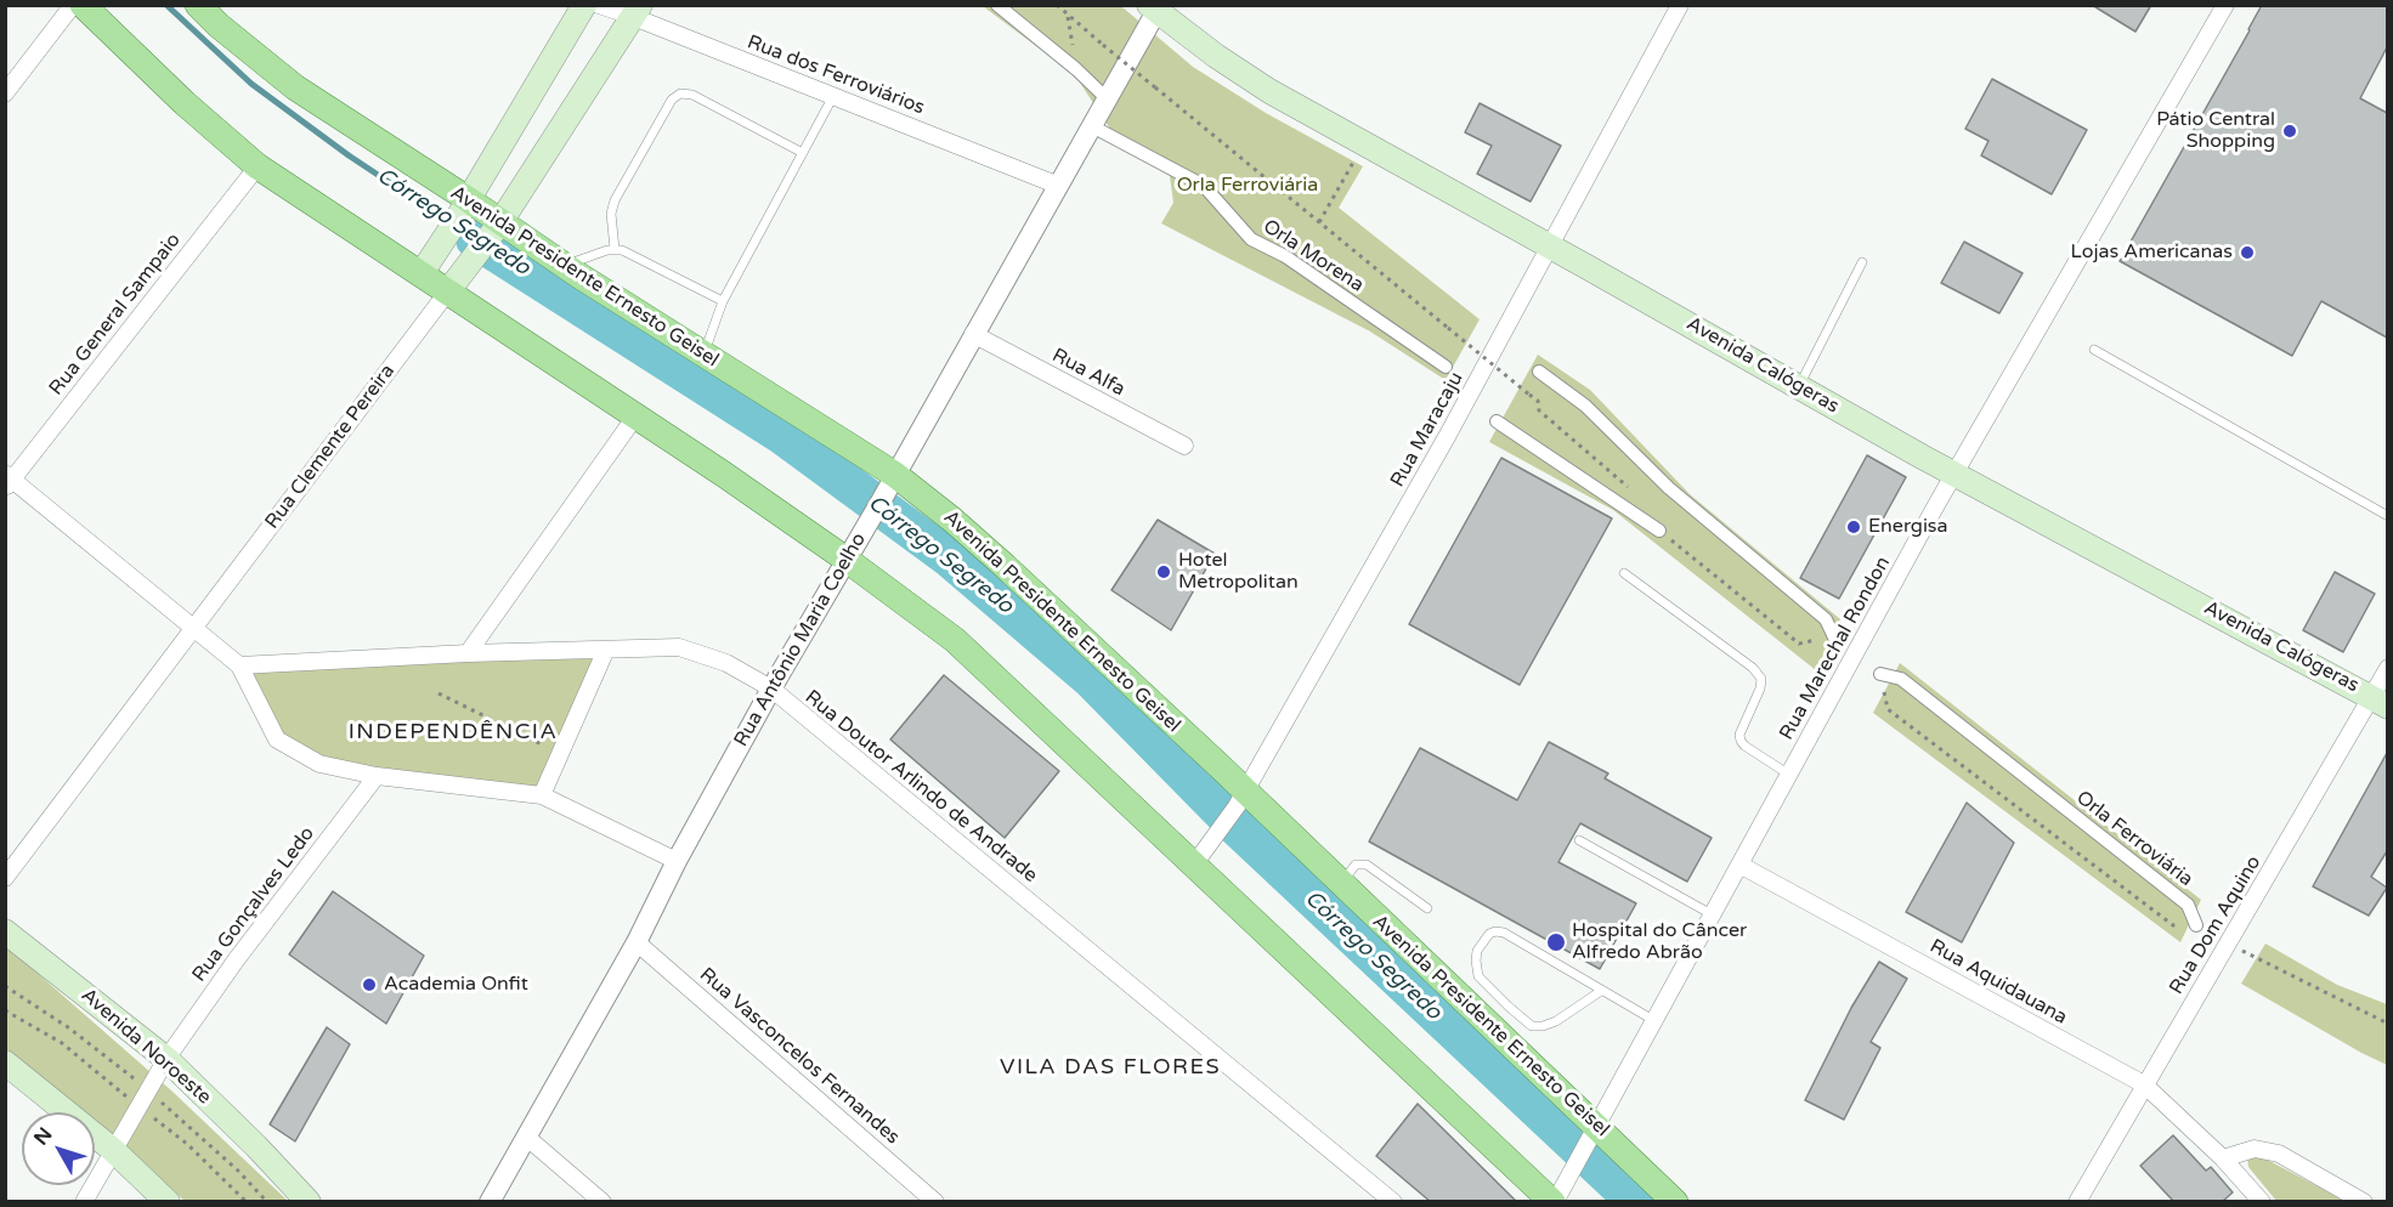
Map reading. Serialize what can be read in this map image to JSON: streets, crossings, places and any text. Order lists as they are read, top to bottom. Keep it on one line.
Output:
{"streets":{"main road":["Avenida Presidente Ernesto Geisel","Avenida Calógeras","Rua Clemente Pereira","Avenida Noroeste"],"street":["Rua dos Ferroviários","Orla Morena","Rua General Sampaio","Rua Alfa","Rua Maracaju","Rua Antônio Maria Coelho","Rua Marechal Rondon","Rua Doutor Arlindo de Andrade","Orla Ferroviária","Rua Gonçalves Ledo","Rua Dom Aquino","Rua Aquidauana","Rua Vasconcelos Fernandes"]},"crossings":[["Rua dos Ferroviários","Rua Clemente Pereira"],["Rua dos Ferroviários","Rua Antônio Maria Coelho"],["Orla Morena","Rua Antônio Maria Coelho"],["Avenida Presidente Ernesto Geisel","Rua Maracaju"],["Avenida Presidente Ernesto Geisel","Rua Clemente Pereira"],["Avenida Presidente Ernesto Geisel","Rua Antônio Maria Coelho"],["Avenida Presidente Ernesto Geisel","Rua Marechal Rondon"],["Avenida Calógeras","Rua Maracaju"],["Avenida Calógeras","Rua Antônio Maria Coelho"],["Avenida Calógeras","Rua Marechal Rondon"],["Avenida Calógeras","Rua Dom Aquino"],["Rua Alfa","Rua Antônio Maria Coelho"],["Rua Antônio Maria Coelho","Rua Doutor Arlindo de Andrade"],["Rua Antônio Maria Coelho","Rua Vasconcelos Fernandes"],["Rua Marechal Rondon","Rua Aquidauana"],["Rua Gonçalves Ledo","Avenida Noroeste"],["Rua Dom Aquino","Rua Aquidauana"]],"districts":["INDEPENDÊNCIA","VILA DAS FLORES"],"water":["Córrego Segredo"],"parks":["Orla Ferroviária"],"places":["Pátio Central Shopping","Lojas Americanas","Energisa","Hotel Metropolitan","Hospital do Câncer Alfredo Abrão","Academia Onfit"],"north":"top left"}
